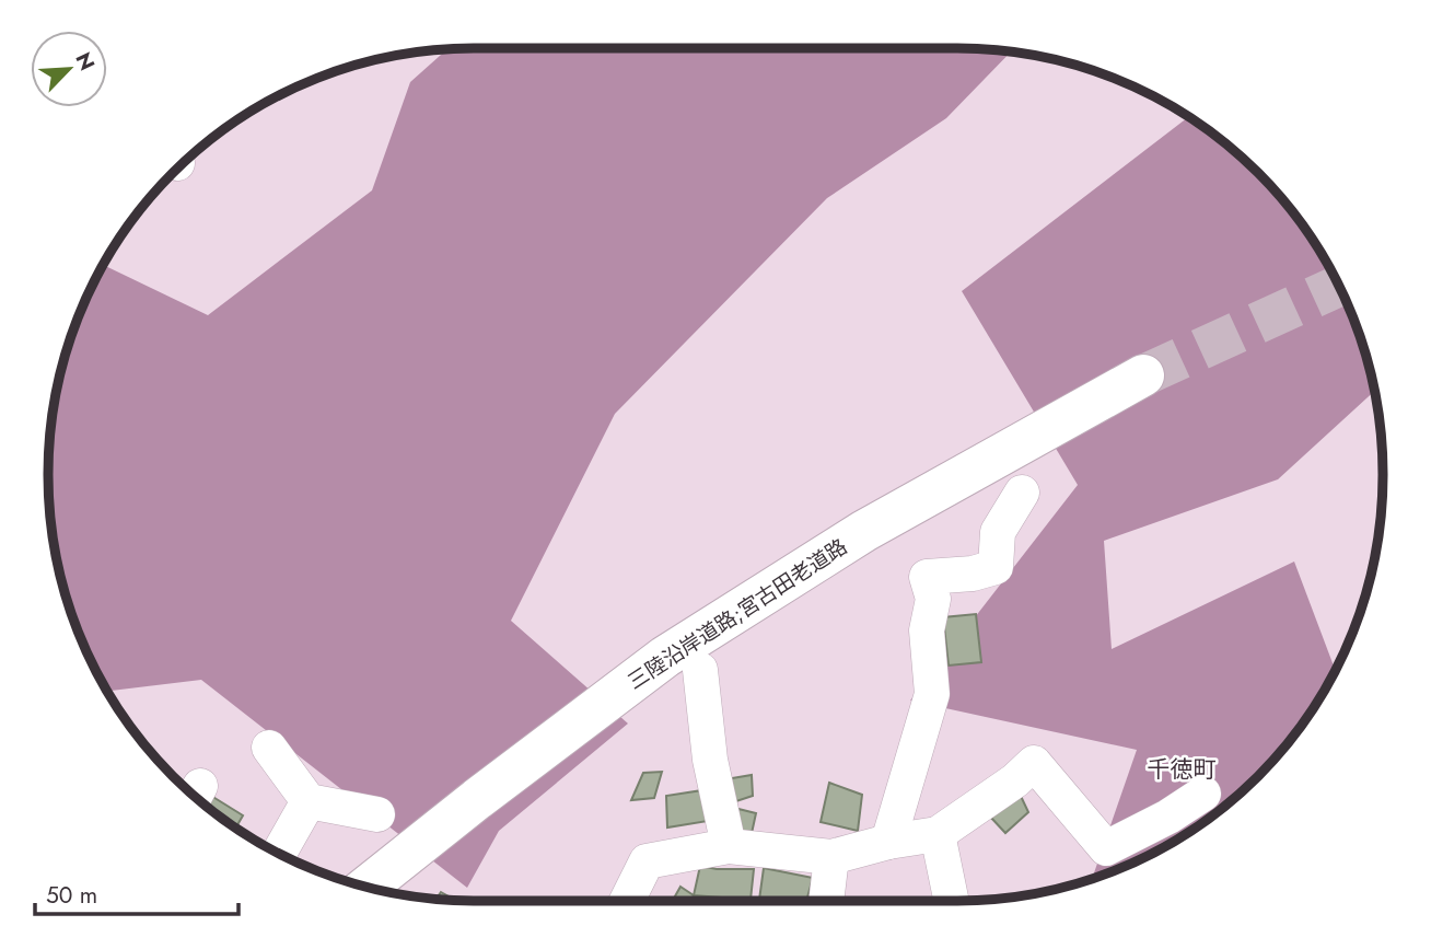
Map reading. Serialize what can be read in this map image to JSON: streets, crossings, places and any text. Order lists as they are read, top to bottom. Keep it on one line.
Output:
{"streets":{"highway":["三陸沿岸道路;宮古田老道路"]},"districts":["千徳町"],"scale_bar":"50 m","north":"top right"}
